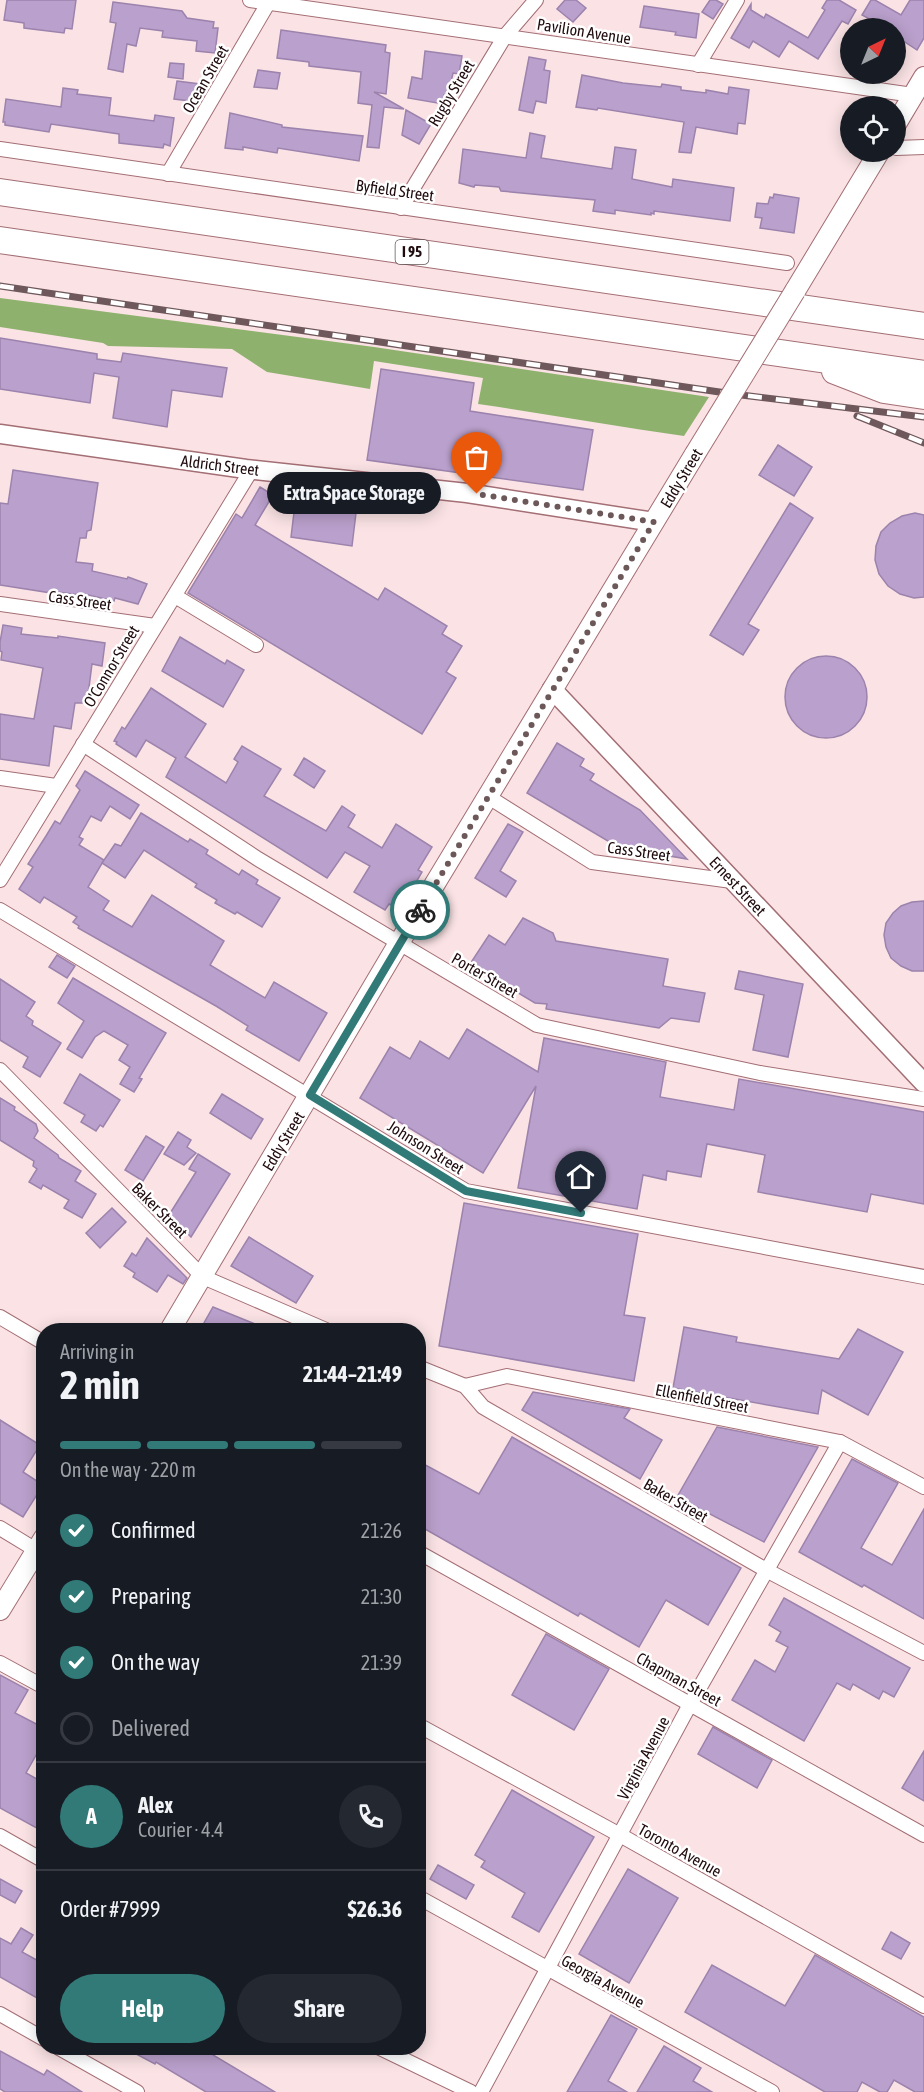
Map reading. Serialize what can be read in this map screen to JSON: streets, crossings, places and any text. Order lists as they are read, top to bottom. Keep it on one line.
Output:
{"streets":{"highway":["I 95"],"main road":["Eddy Street"],"street":["Pavilion Avenue","Ocean Street","Rugby Street","Byfield Street","Aldrich Street","Cass Street","O'Connor Street","Ernest Street","Porter Street","Johnson Street","Baker Street","Ellenfield Street","Chapman Street","Virginia Avenue","Toronto Avenue","Georgia Avenue"]},"crossings":[["Pavilion Avenue","Ocean Street"],["Pavilion Avenue","Rugby Street"],["Ocean Street","Byfield Street"],["Rugby Street","Byfield Street"],["Aldrich Street","Eddy Street"],["Aldrich Street","O'Connor Street"],["Eddy Street","Cass Street"],["Eddy Street","Ernest Street"],["Eddy Street","Porter Street"],["Eddy Street","Johnson Street"],["Eddy Street","Baker Street"],["Cass Street","O'Connor Street"],["Cass Street","Ernest Street"],["O'Connor Street","Porter Street"],["Baker Street","Ellenfield Street"],["Baker Street","Virginia Avenue"],["Ellenfield Street","Virginia Avenue"],["Chapman Street","Virginia Avenue"],["Virginia Avenue","Toronto Avenue"],["Virginia Avenue","Georgia Avenue"]],"places":["Extra Space Storage"],"north":"top right","page":{"bubble":"Extra Space Storage","heading":["2 min","Arriving in","21:44–21:49"],"panel":["Alex","Courier · 4.4","Order #7999","$26.36"],"bar":"On the way · 220 m","list":[["Confirmed","21:26"],["Preparing","21:30"],["On the way","21:39"],"Delivered"],"round":"A","buttons":["Help","Share"]}}
